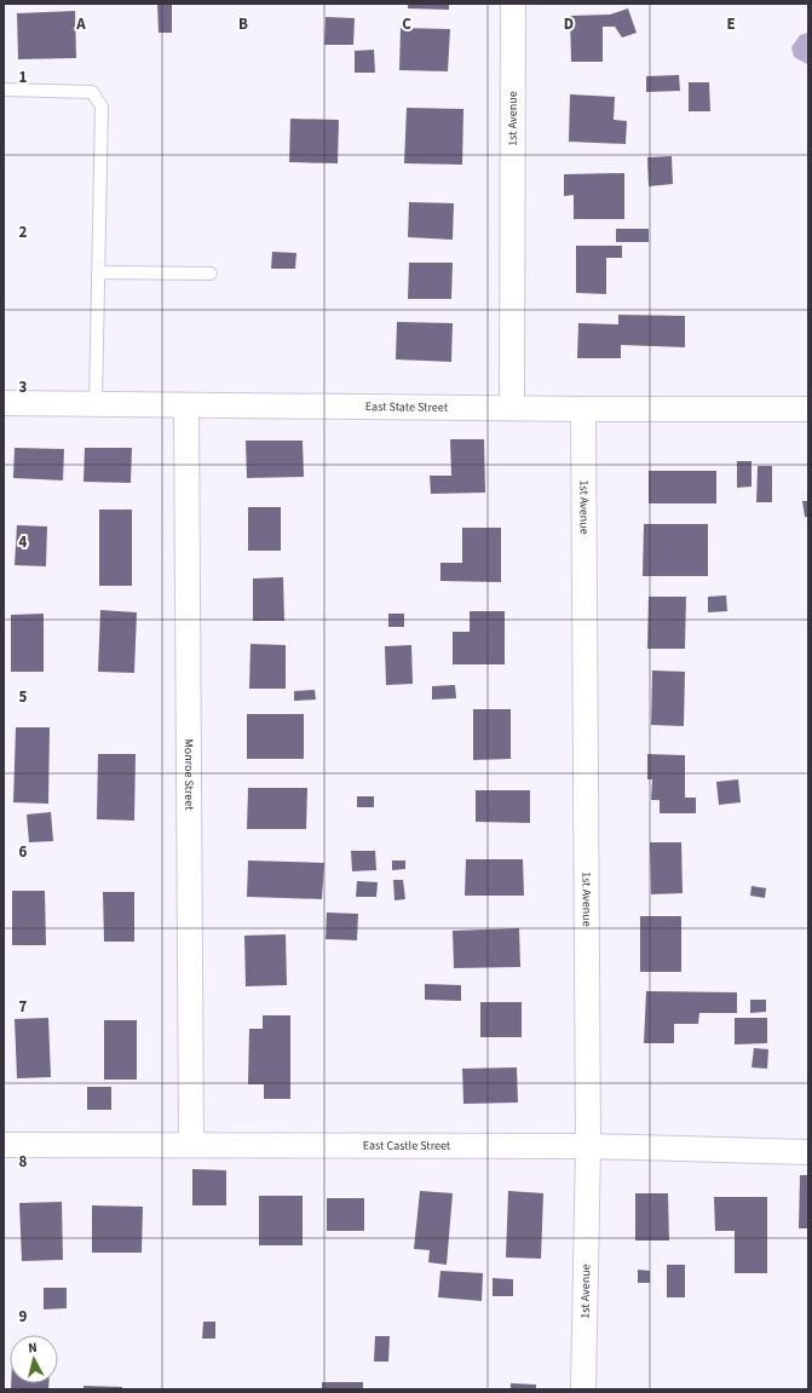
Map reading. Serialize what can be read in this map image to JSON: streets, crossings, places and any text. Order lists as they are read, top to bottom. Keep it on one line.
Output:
{"streets":{"street":["1st Avenue","East State Street","Monroe Street","East Castle Street"]},"crossings":[["1st Avenue","East State Street"],["1st Avenue","East Castle Street"],["East State Street","Monroe Street"],["Monroe Street","East Castle Street"]],"north":"top","grid":{"columns":["A","B","C","D","E"],"rows":["1","2","3","4","5","6","7","8","9"]}}
